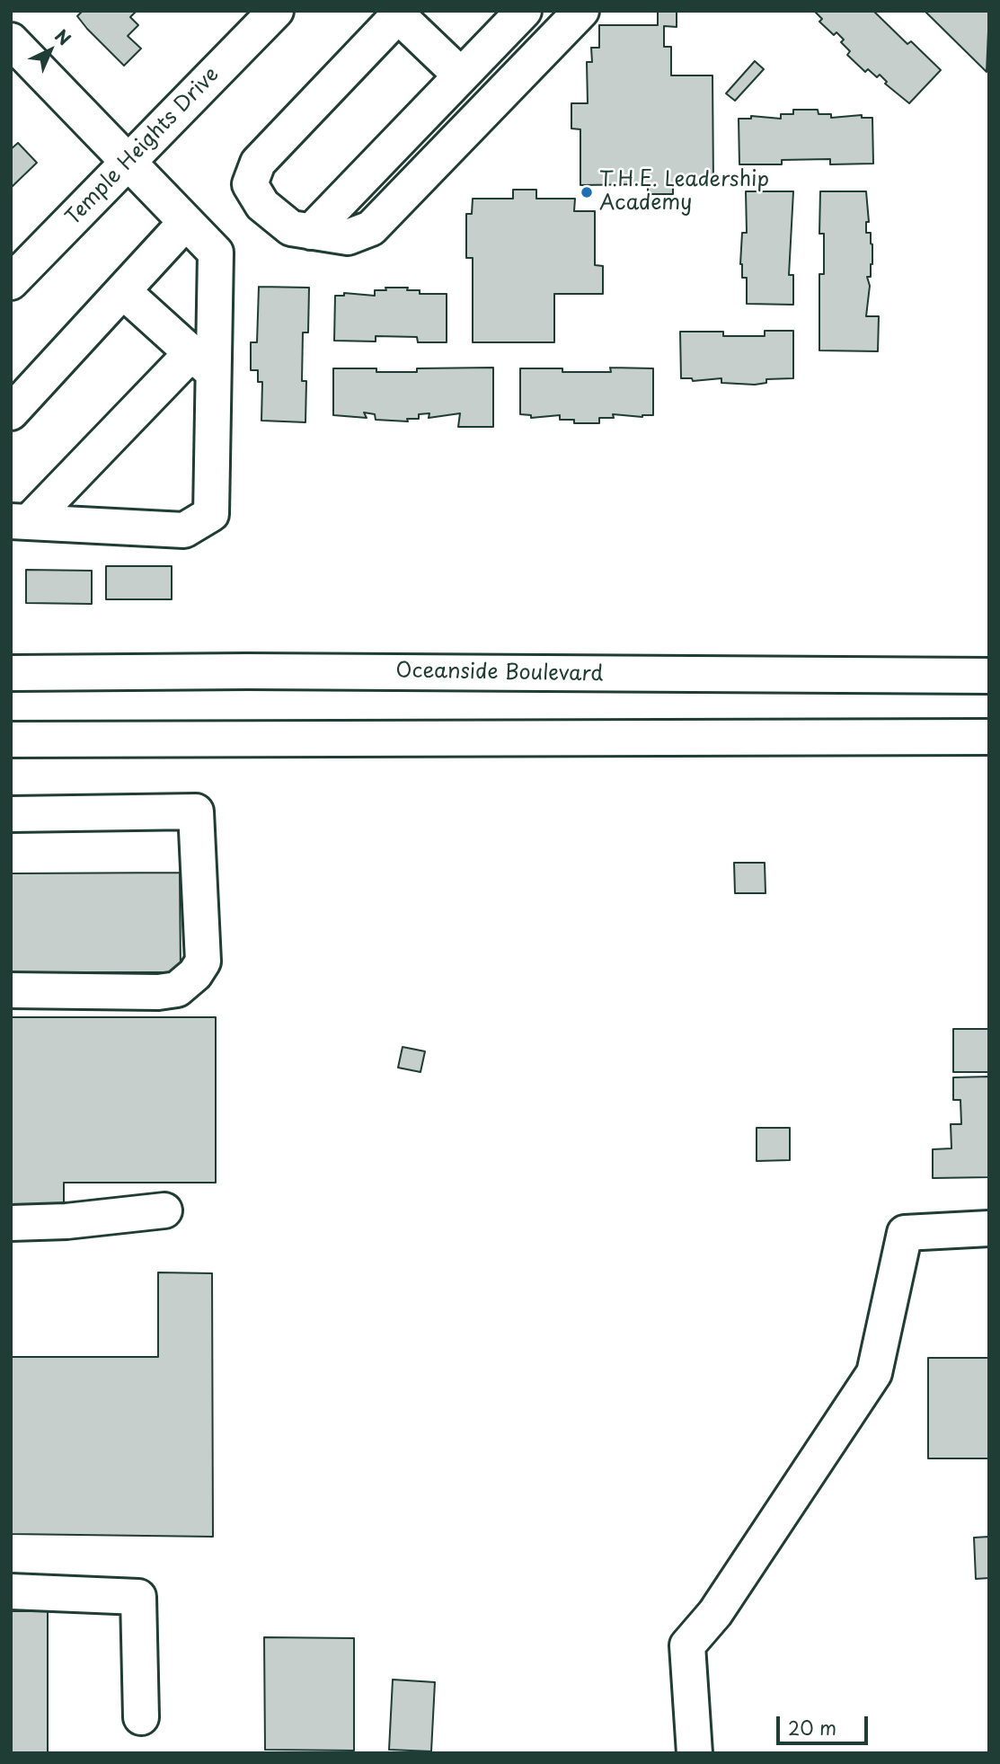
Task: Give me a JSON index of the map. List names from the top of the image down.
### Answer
{
  "streets": {
    "main road": ["Temple Heights Drive", "Oceanside Boulevard"]
  },
  "places": ["T.H.E. Leadership Academy"],
  "scale_bar": "20 m",
  "north": "top right"
}
